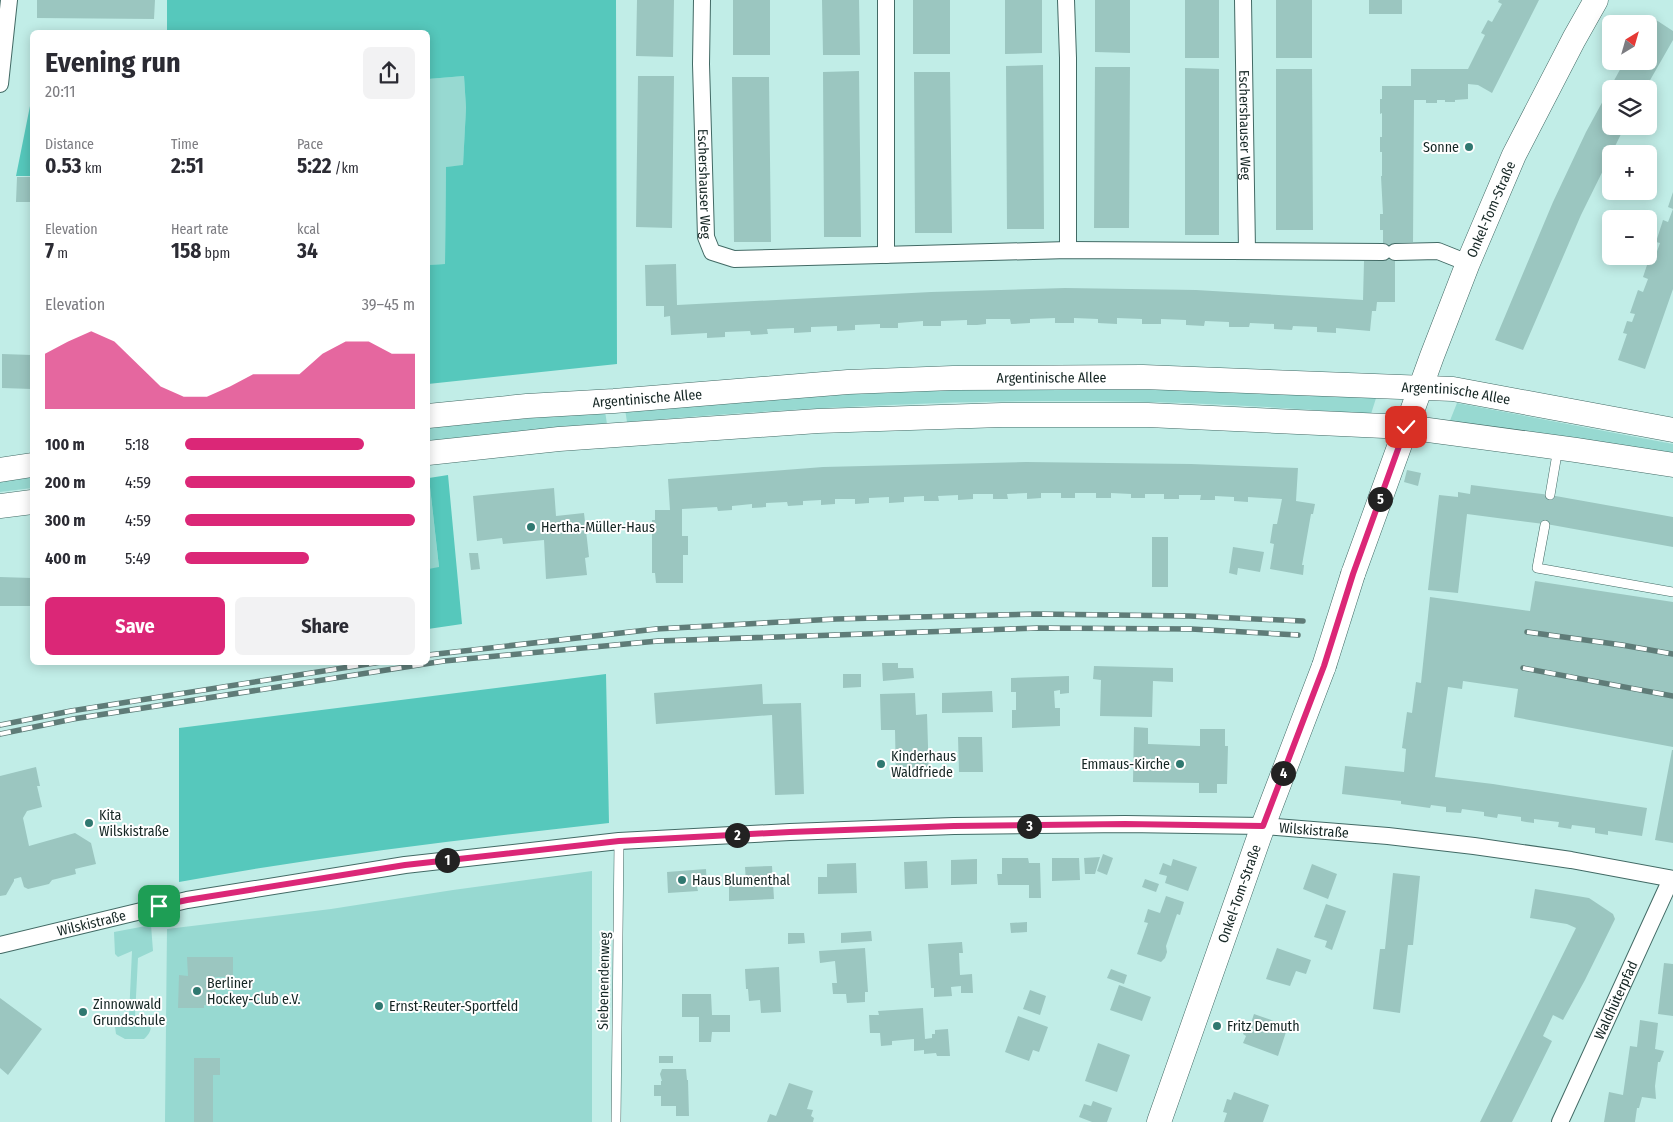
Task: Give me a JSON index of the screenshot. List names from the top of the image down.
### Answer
{
  "streets": {
    "main road": ["Onkel-Tom-Straße", "Argentinische Allee"],
    "street": ["Eschershauser Weg", "Wilskistraße", "Waldhüterpfad"],
    "lane": ["Siebenendenweg"]
  },
  "crossings": [
    ["Eschershauser Weg", "Onkel-Tom-Straße"],
    ["Onkel-Tom-Straße", "Argentinische Allee"],
    ["Onkel-Tom-Straße", "Wilskistraße"],
    ["Wilskistraße", "Siebenendenweg"],
    ["Wilskistraße", "Waldhüterpfad"]
  ],
  "places": [
    "Sonne",
    "Hertha-Müller-Haus",
    "Kinderhaus Waldfriede",
    "Emmaus-Kirche",
    "Kita Wilskistraße",
    "Haus Blumenthal",
    "Berliner Hockey-Club e.V.",
    "Ernst-Reuter-Sportfeld",
    "Zinnowwald Grundschule",
    "Fritz Demuth"
  ],
  "north": "top right",
  "page": {
    "map_buttons": ["+", "−"],
    "heading": ["Evening run", "20:11"],
    "stats": [
      ["Distance", "0.53 km"],
      ["Time", "2:51"],
      ["Pace", "5:22 /km"],
      ["Elevation", "7 m"],
      ["Heart rate", "158 bpm"],
      ["kcal", "34"]
    ],
    "chart": ["Elevation", "39–45 m"],
    "list": [
      {
        "name": "100 m",
        "note": "5:18"
      },
      {
        "name": "200 m",
        "note": "4:59"
      },
      {
        "name": "300 m",
        "note": "4:59"
      },
      {
        "name": "400 m",
        "note": "5:49"
      }
    ],
    "pins": [
      "5",
      "4",
      "3",
      "2",
      "1"
    ],
    "buttons": ["Save", "Share"]
  }
}
